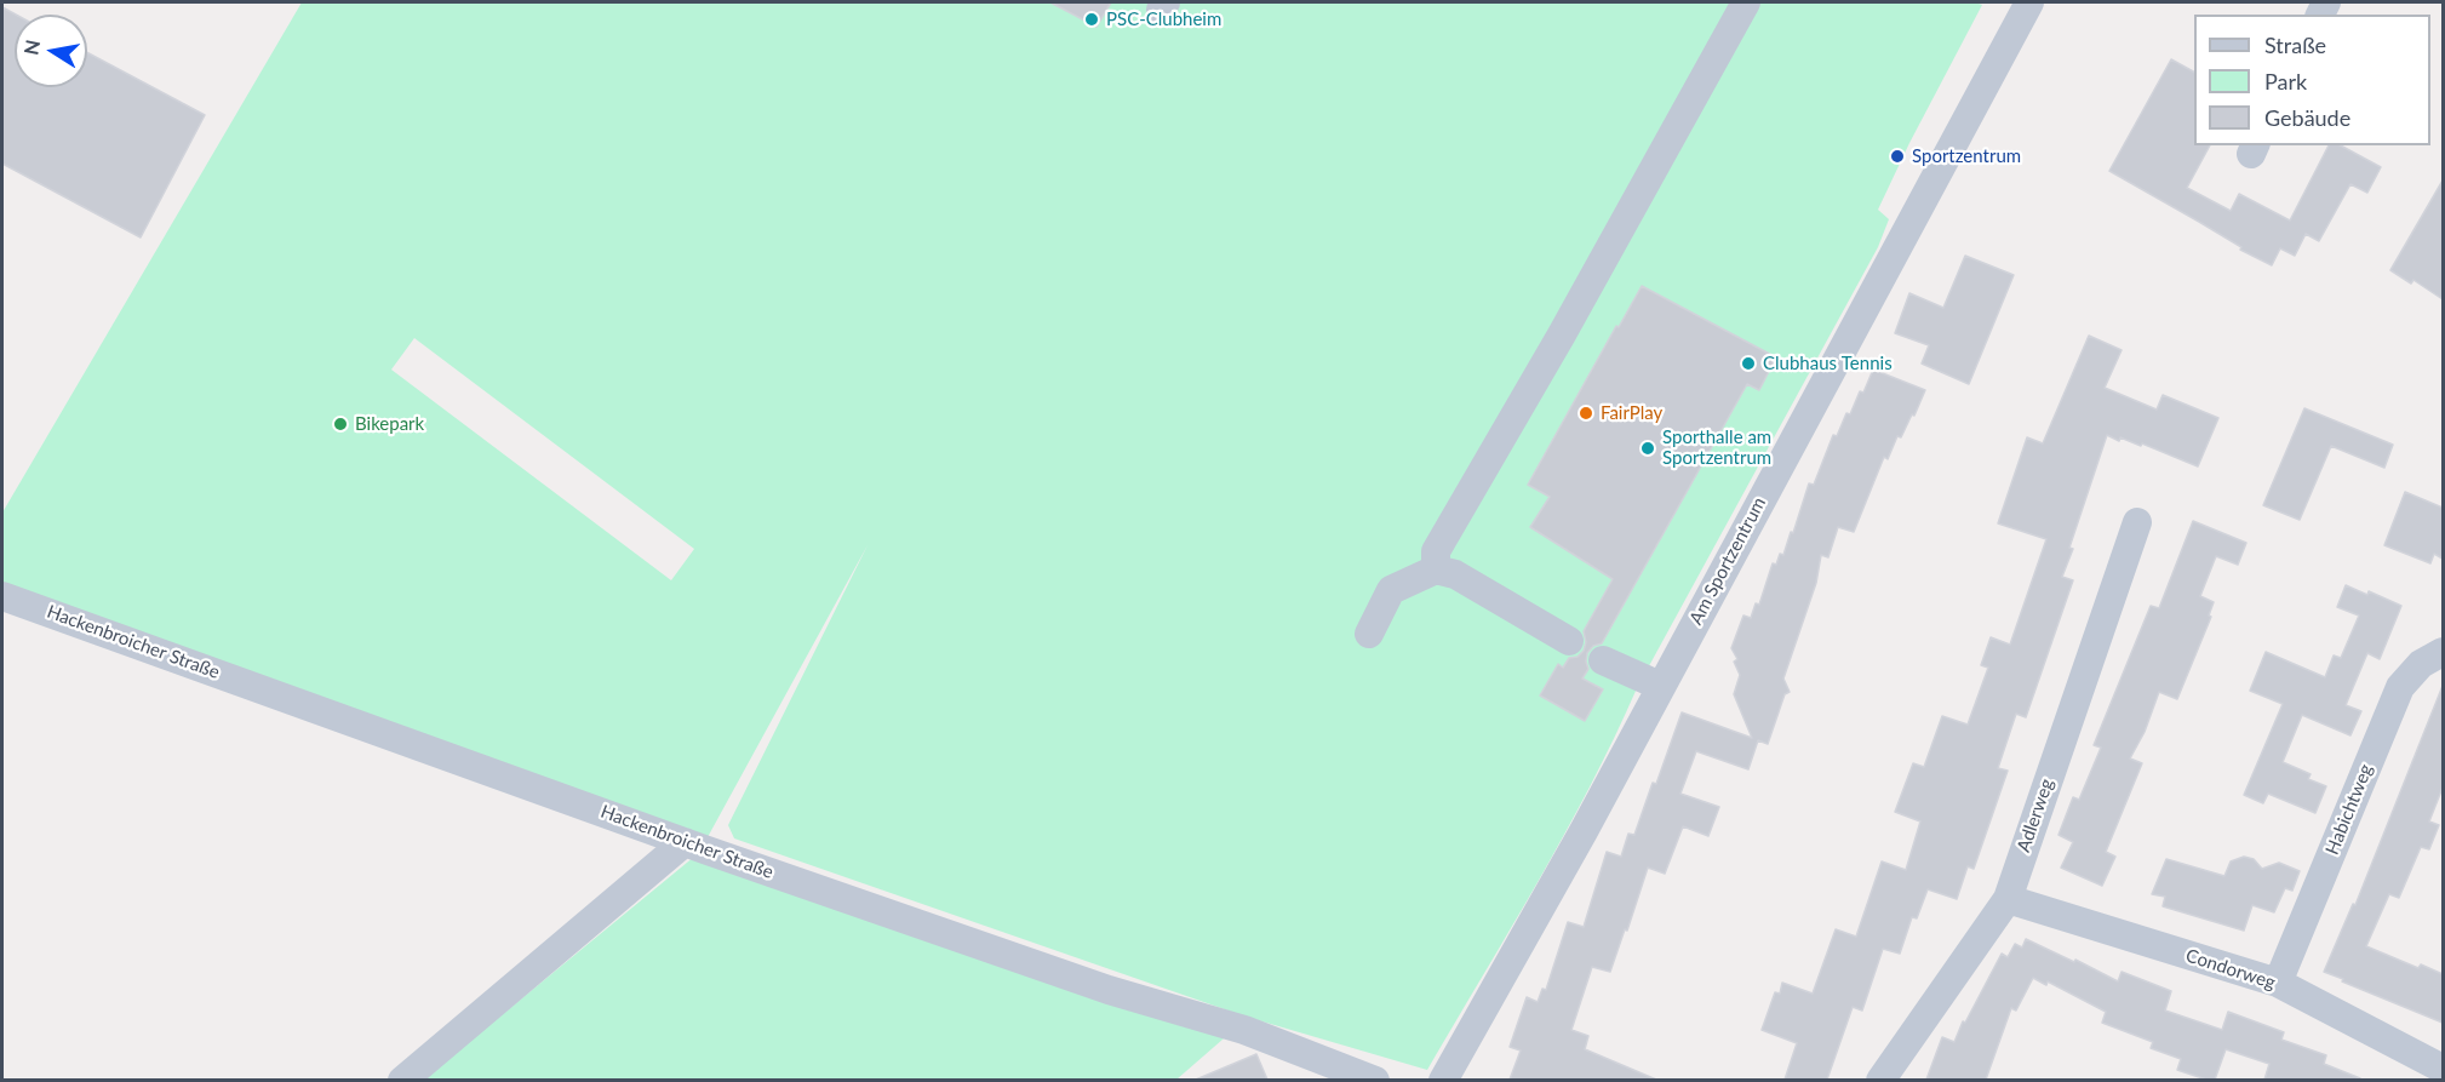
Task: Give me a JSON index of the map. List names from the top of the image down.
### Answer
{
  "streets": {
    "street": [
      "Am Sportzentrum",
      "Hackenbroicher Straße",
      "Habichtweg",
      "Adlerweg",
      "Condorweg"
    ]
  },
  "crossings": [
    ["Habichtweg", "Condorweg"],
    ["Adlerweg", "Condorweg"]
  ],
  "places": [
    "PSC-Clubheim",
    "Sportzentrum",
    "Clubhaus Tennis",
    "FairPlay",
    "Bikepark",
    "Sporthalle am Sportzentrum"
  ],
  "legend": ["Straße", "Park", "Gebäude"],
  "north": "left"
}
